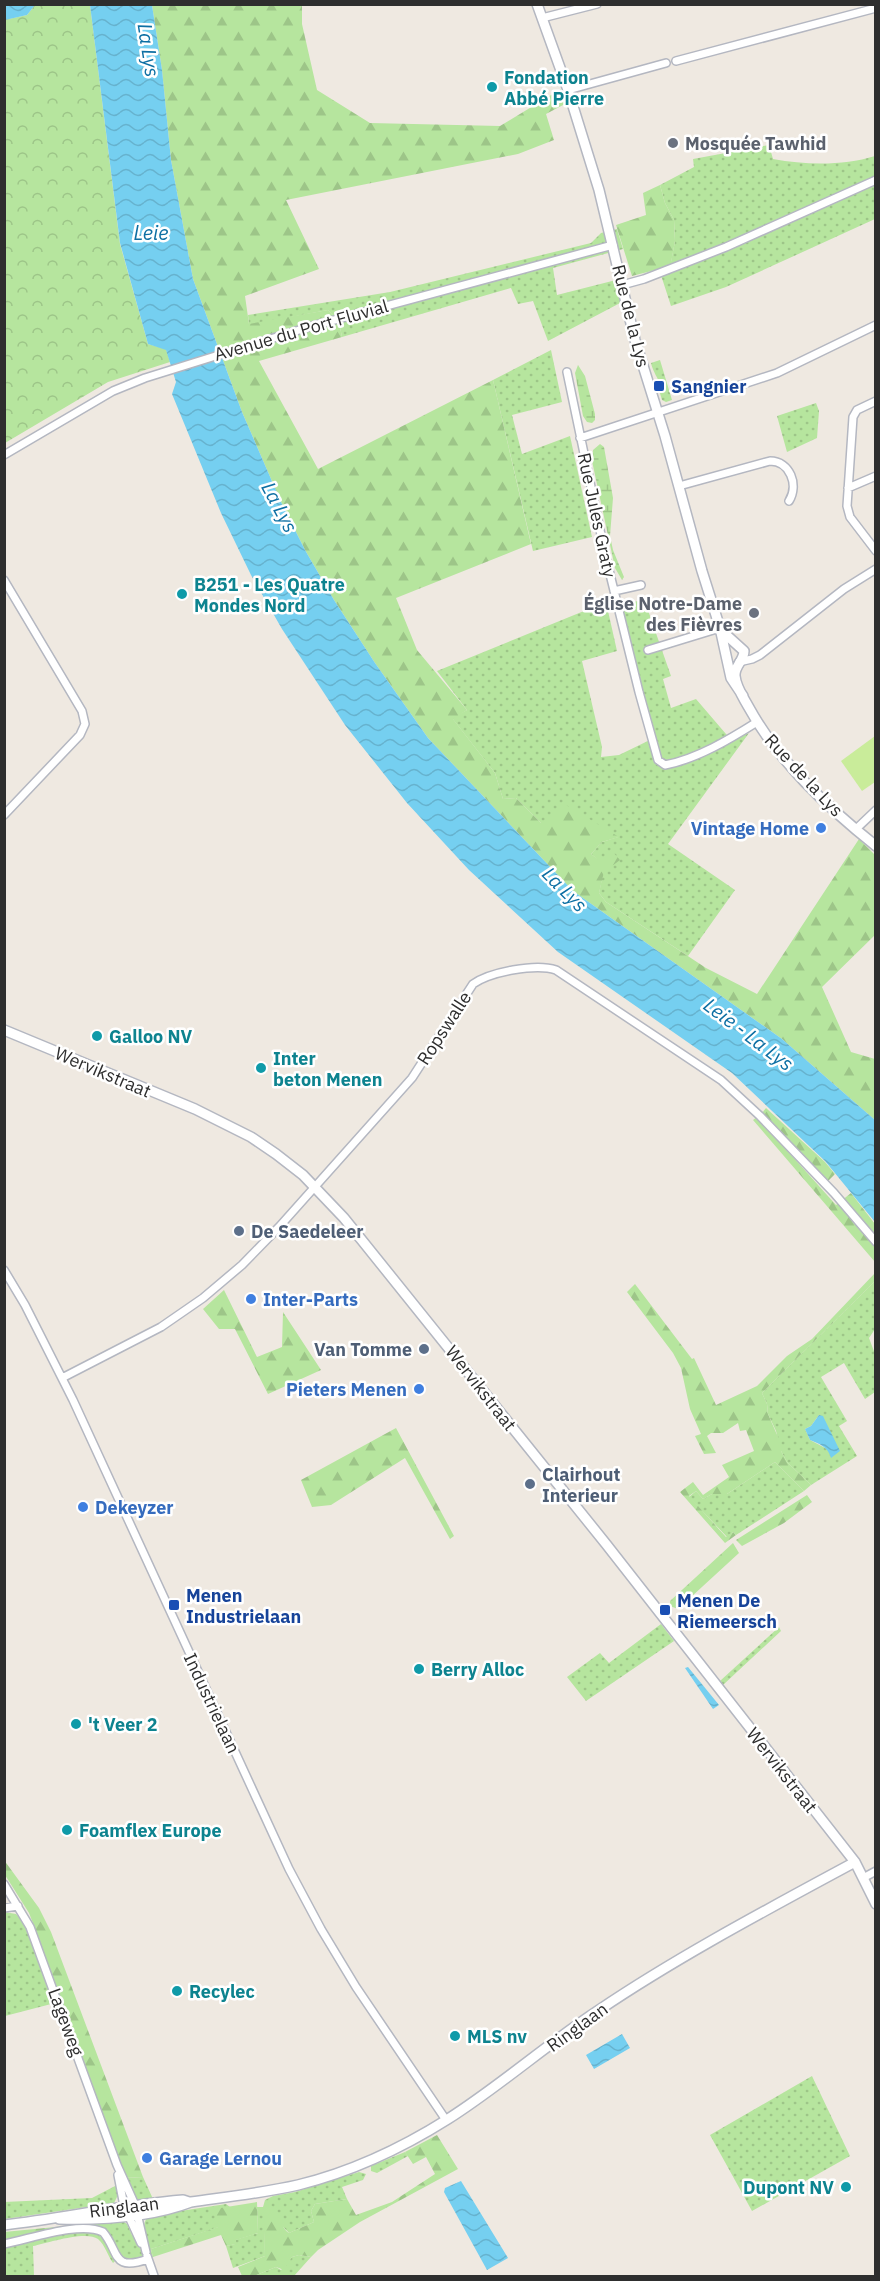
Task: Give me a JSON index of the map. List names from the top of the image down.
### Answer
{
  "streets": {
    "main road": ["Rue de la Lys", "Wervikstraat", "Ringlaan"],
    "street": [
      "Avenue du Port Fluvial",
      "Rue Jules Graty",
      "Ropswalle",
      "Industrielaan",
      "Lageweg"
    ]
  },
  "crossings": [
    ["Rue de la Lys", "Avenue du Port Fluvial"],
    ["Rue de la Lys", "Rue Jules Graty"],
    ["Ropswalle", "Wervikstraat"],
    ["Ropswalle", "Industrielaan"],
    ["Wervikstraat", "Ringlaan"],
    ["Industrielaan", "Ringlaan"],
    ["Lageweg", "Ringlaan"]
  ],
  "water": ["La Lys", "Leie", "Leie - La Lys"],
  "places": {
    "other": [
      "Fondation Abbé Pierre",
      "Mosquée Tawhid",
      "B251 - Les Quatre Mondes Nord",
      "Église Notre-Dame des Fièvres",
      "Vintage Home",
      "Galloo NV",
      "Inter beton Menen",
      "De Saedeleer",
      "Inter-Parts",
      "Van Tomme",
      "Pieters Menen",
      "Clairhout Interieur",
      "Dekeyzer",
      "Berry Alloc",
      "'t Veer 2",
      "Foamflex Europe",
      "Recylec",
      "MLS nv",
      "Garage Lernou",
      "Dupont NV"
    ],
    "transit": ["Sangnier", "Menen Industrielaan", "Menen De Riemeersch"]
  }
}
